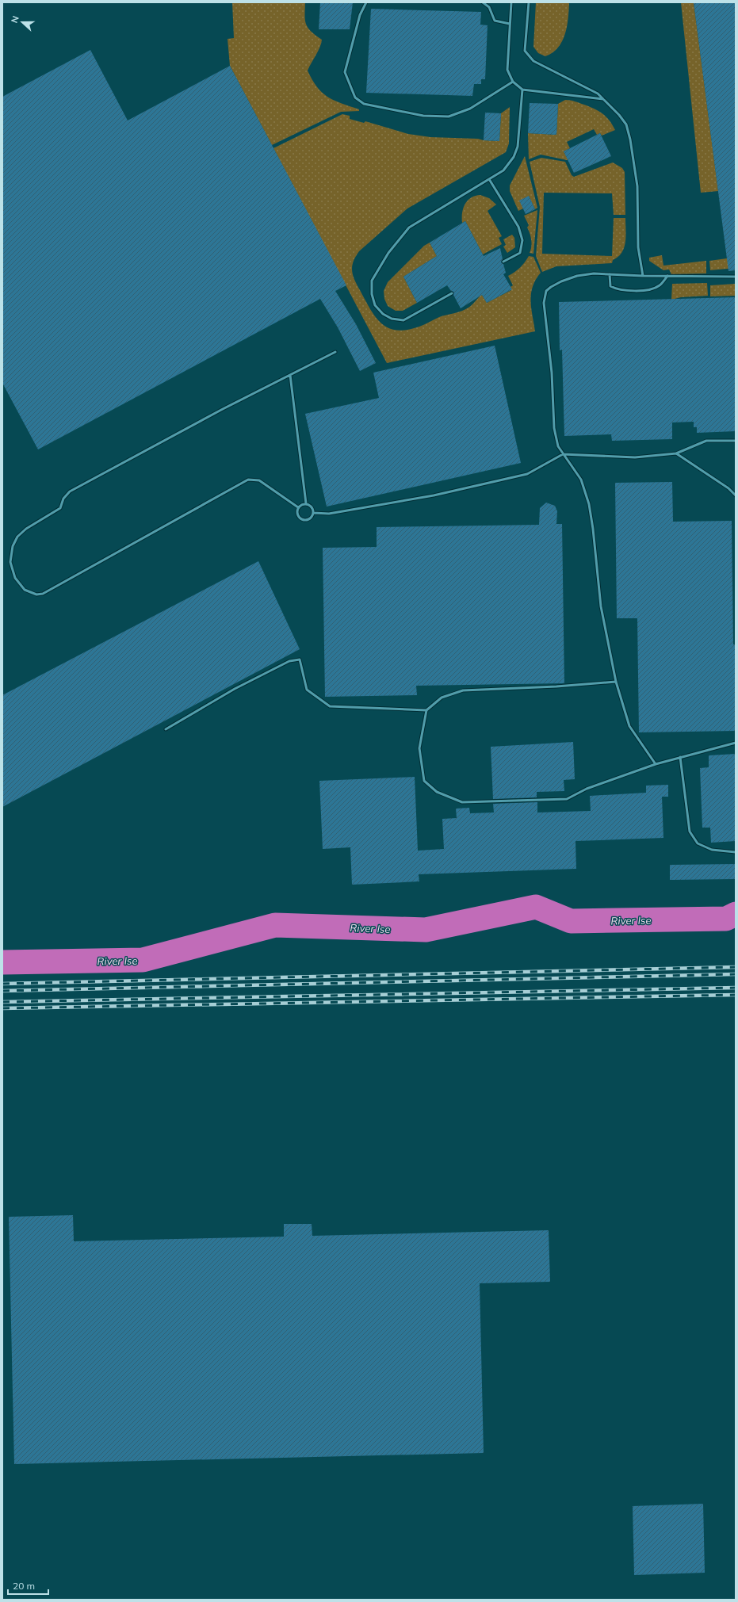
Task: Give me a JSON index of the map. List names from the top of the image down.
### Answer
{
  "water": ["River Ise"],
  "scale_bar": "20 m",
  "north": "left"
}
